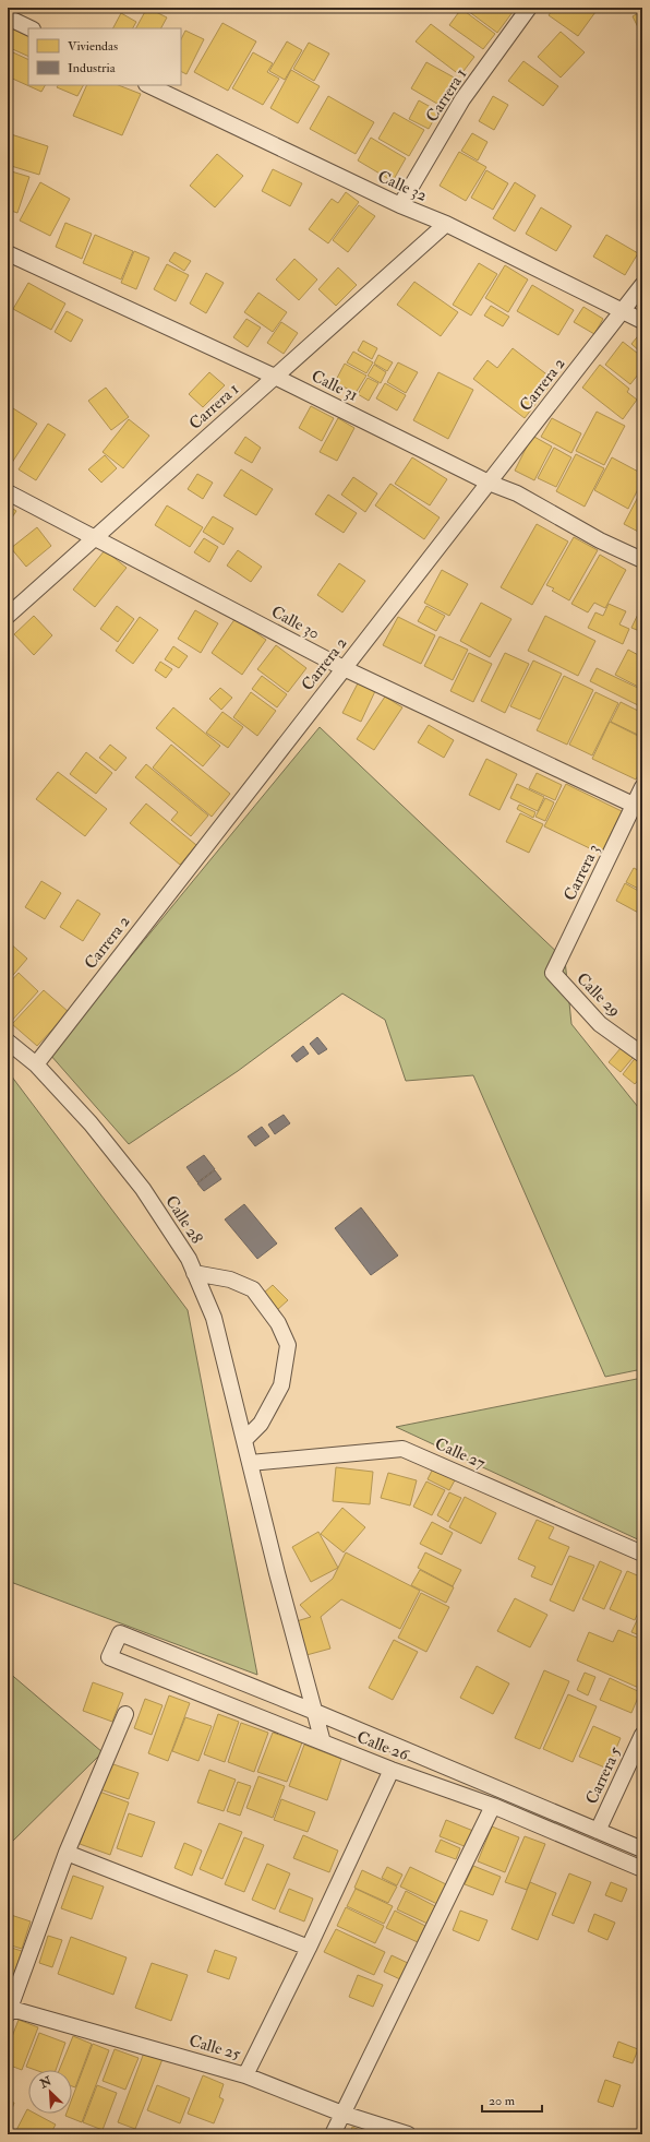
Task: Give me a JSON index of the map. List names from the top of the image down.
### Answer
{
  "streets": {
    "street": [
      "Carrera 1",
      "Calle 32",
      "Carrera 2",
      "Calle 31",
      "Calle 30",
      "Carrera 3",
      "Calle 29",
      "Calle 28",
      "Calle 27",
      "Calle 26",
      "Carrera 5",
      "Calle 25"
    ]
  },
  "crossings": [
    ["Carrera 1", "Calle 32"],
    ["Carrera 1", "Calle 31"],
    ["Carrera 1", "Calle 30"],
    ["Calle 32", "Carrera 2"],
    ["Carrera 2", "Calle 31"],
    ["Carrera 2", "Calle 30"],
    ["Carrera 2", "Calle 28"],
    ["Calle 30", "Carrera 3"],
    ["Carrera 3", "Calle 29"],
    ["Calle 28", "Calle 27"],
    ["Calle 28", "Calle 26"],
    ["Calle 26", "Carrera 5"]
  ],
  "legend": ["Viviendas", "Industria"],
  "scale_bar": "20 m",
  "north": "top left"
}
